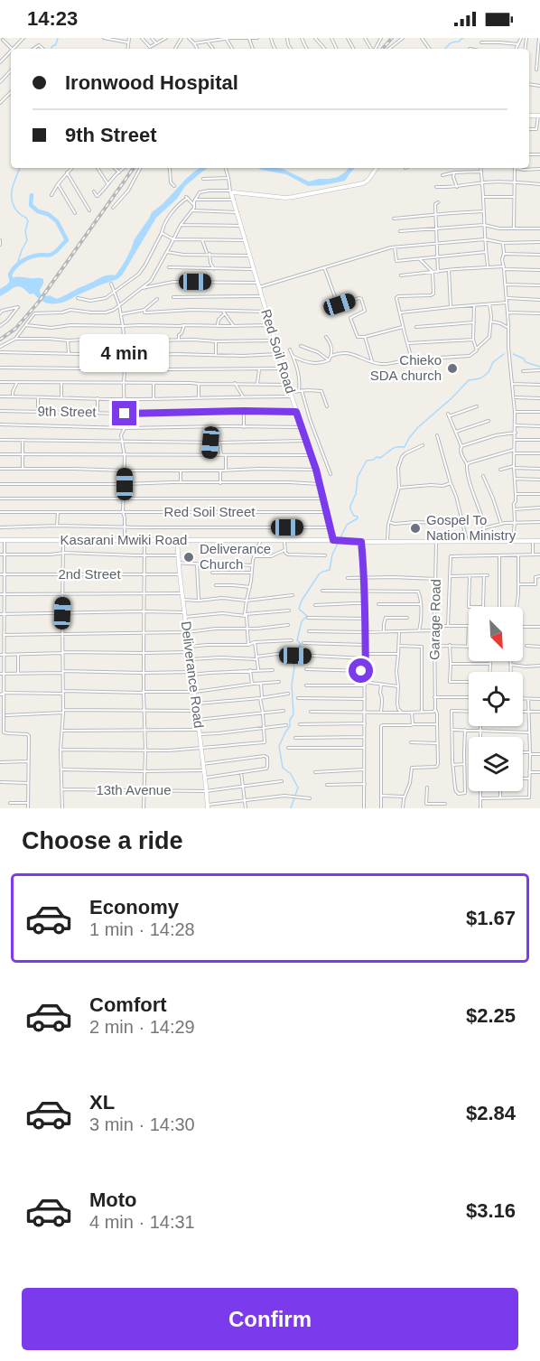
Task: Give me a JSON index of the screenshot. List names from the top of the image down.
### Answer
{
  "streets": {
    "street": [
      "Red Soil Road",
      "9th Street",
      "Red Soil Street",
      "Kasarani Mwiki Road",
      "2nd Street",
      "Garage Road",
      "Deliverance Road",
      "13th Avenue"
    ]
  },
  "crossings": [
    ["Red Soil Road", "9th Street"],
    ["Red Soil Road", "Red Soil Street"],
    ["Red Soil Road", "Kasarani Mwiki Road"],
    ["Kasarani Mwiki Road", "Garage Road"],
    ["Kasarani Mwiki Road", "Deliverance Road"],
    ["2nd Street", "Deliverance Road"],
    ["Deliverance Road", "13th Avenue"]
  ],
  "places": ["Chieko SDA church", "Gospel To Nation Ministry", "Deliverance Church"],
  "north": "bottom right",
  "page": {
    "status": "14:23",
    "banner": ["Ironwood Hospital", "9th Street"],
    "bubble": "4 min",
    "heading": "Choose a ride",
    "list": [
      {
        "name": "Economy",
        "note": "1 min · 14:28",
        "value": "$1.67"
      },
      {
        "name": "Comfort",
        "note": "2 min · 14:29",
        "value": "$2.25"
      },
      {
        "name": "XL",
        "note": "3 min · 14:30",
        "value": "$2.84"
      },
      {
        "name": "Moto",
        "note": "4 min · 14:31",
        "value": "$3.16"
      }
    ],
    "buttons": "Confirm"
  }
}
